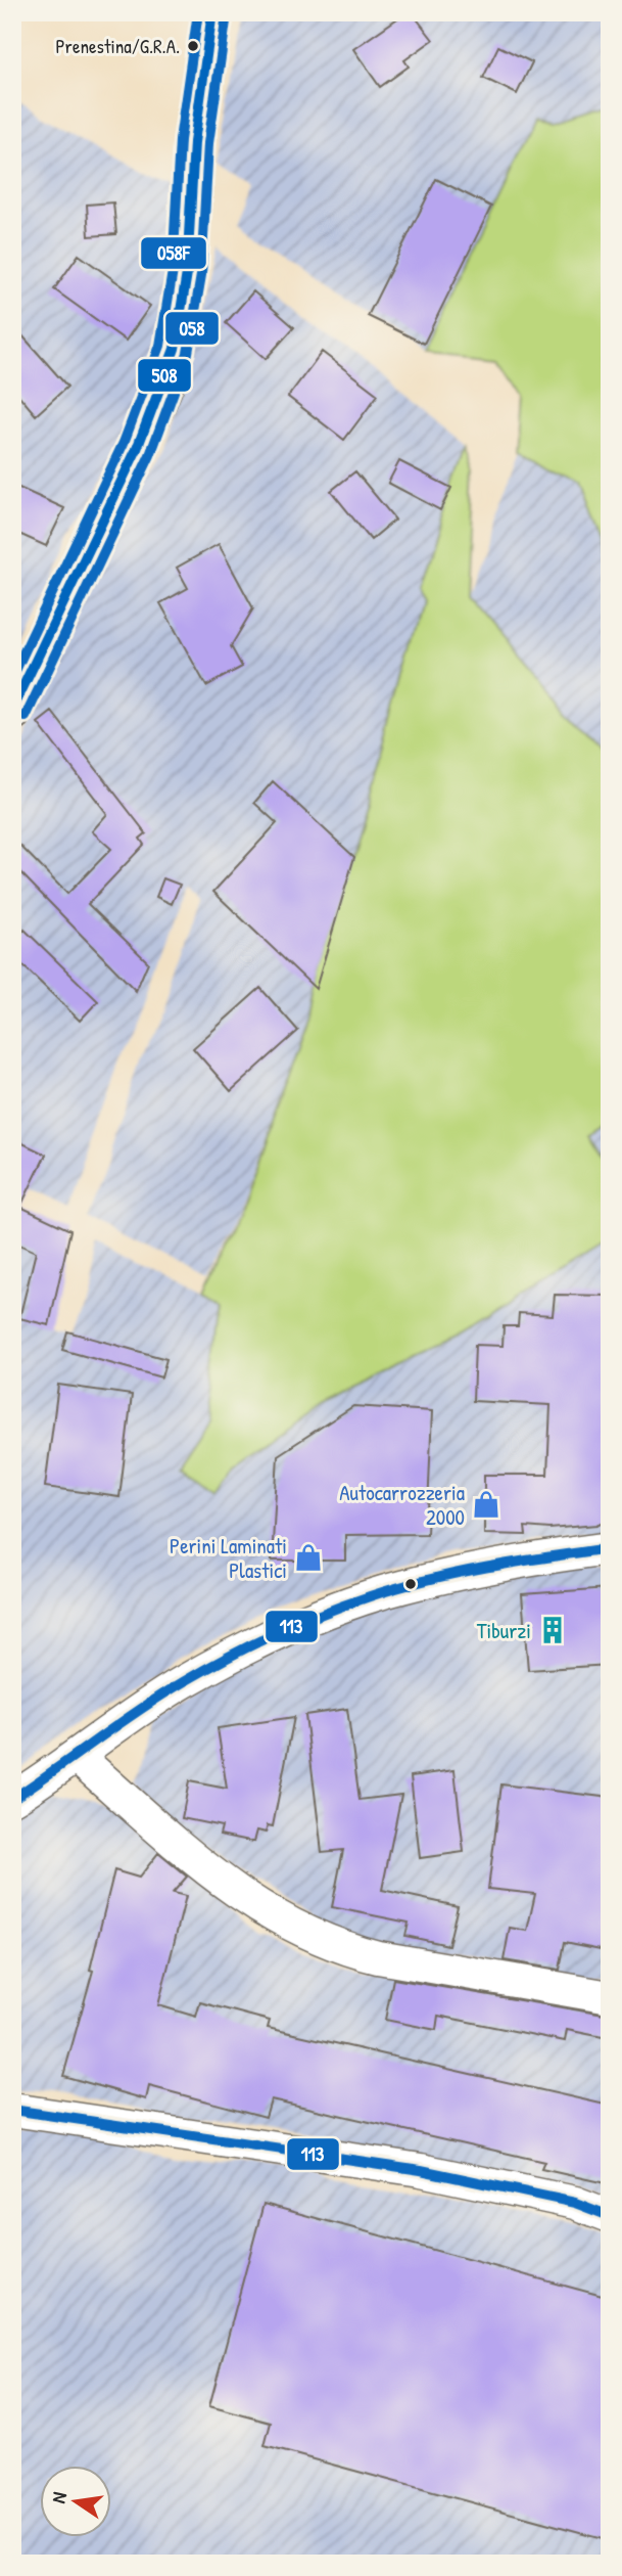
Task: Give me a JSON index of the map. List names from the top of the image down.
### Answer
{
  "places": {
    "other": ["Prenestina/G.R.A."],
    "shop": ["Autocarrozzeria 2000", "Perini Laminati Plastici"],
    "building": ["Tiburzi"]
  },
  "lines": [
    "transit line 508",
    "transit line 058F",
    "transit line 058",
    "transit line 113"
  ],
  "north": "left"
}
